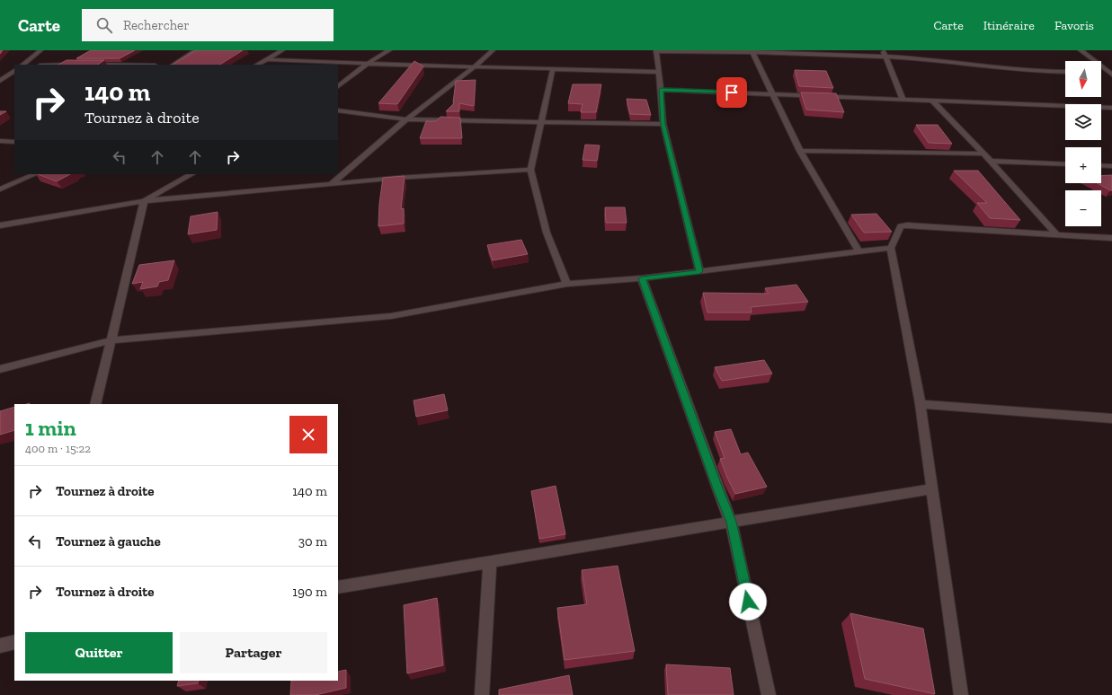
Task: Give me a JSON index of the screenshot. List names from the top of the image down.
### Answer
{
  "north": "bottom",
  "page": {
    "header": "Carte",
    "search": "Rechercher",
    "nav": ["Carte", "Itinéraire", "Favoris"],
    "map_buttons": ["+", "−"],
    "turn": ["140 m", "Tournez à droite"],
    "heading": ["1 min", "400 m · 15:22"],
    "list": [
      {
        "name": "Tournez à droite",
        "value": "140 m"
      },
      {
        "name": "Tournez à gauche",
        "value": "30 m"
      },
      {
        "name": "Tournez à droite",
        "value": "190 m"
      }
    ],
    "buttons": ["Quitter", "Partager"]
  }
}
